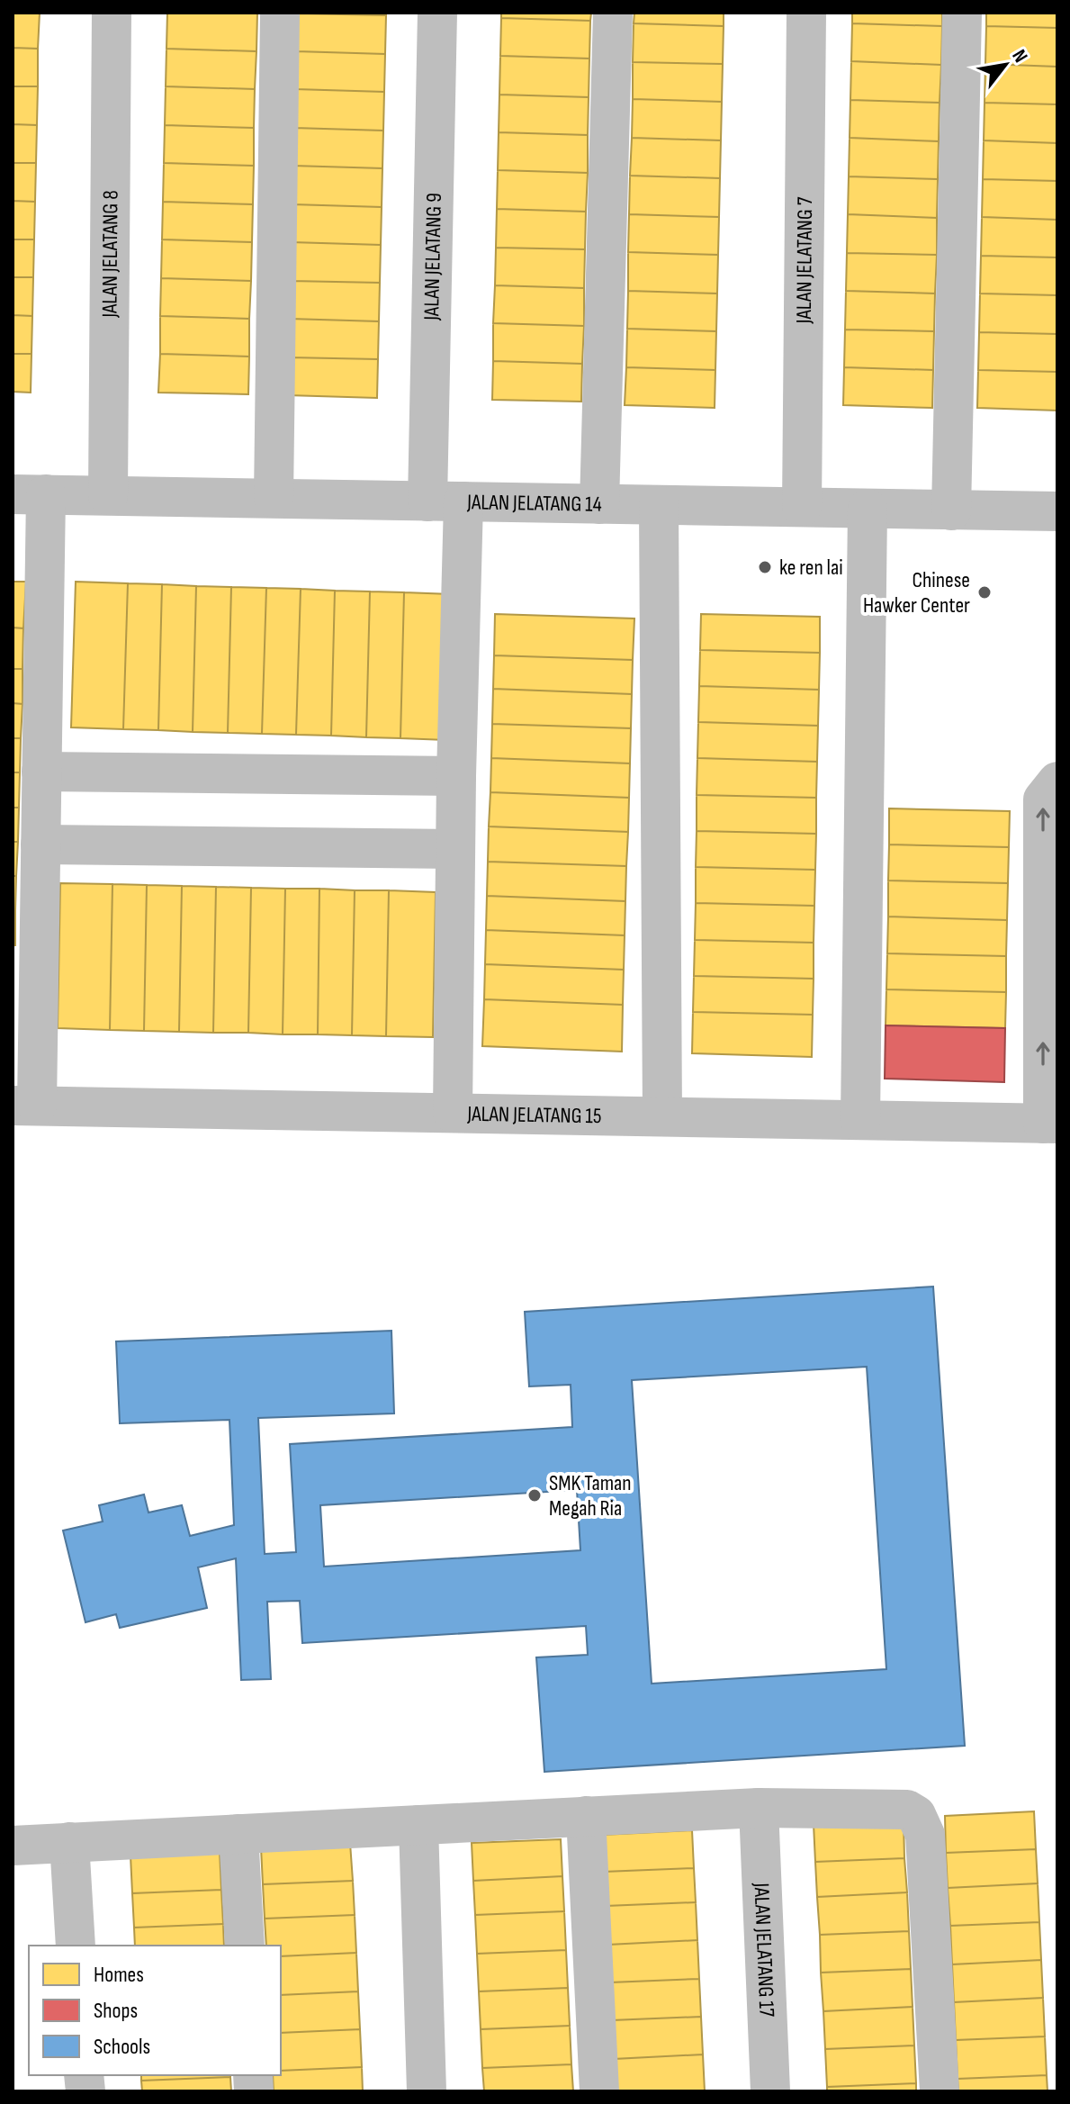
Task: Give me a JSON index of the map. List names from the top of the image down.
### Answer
{
  "streets": {
    "street": [
      "JALAN JELATANG 8",
      "JALAN JELATANG 9",
      "JALAN JELATANG 7",
      "JALAN JELATANG 14",
      "JALAN JELATANG 15",
      "JALAN JELATANG 17"
    ]
  },
  "crossings": [
    ["JALAN JELATANG 8", "JALAN JELATANG 14"],
    ["JALAN JELATANG 9", "JALAN JELATANG 14"],
    ["JALAN JELATANG 9", "JALAN JELATANG 15"],
    ["JALAN JELATANG 7", "JALAN JELATANG 14"]
  ],
  "places": ["ke ren lai", "Chinese Hawker Center", "SMK Taman Megah Ria"],
  "legend": ["Homes", "Shops", "Schools"],
  "north": "top right"
}
